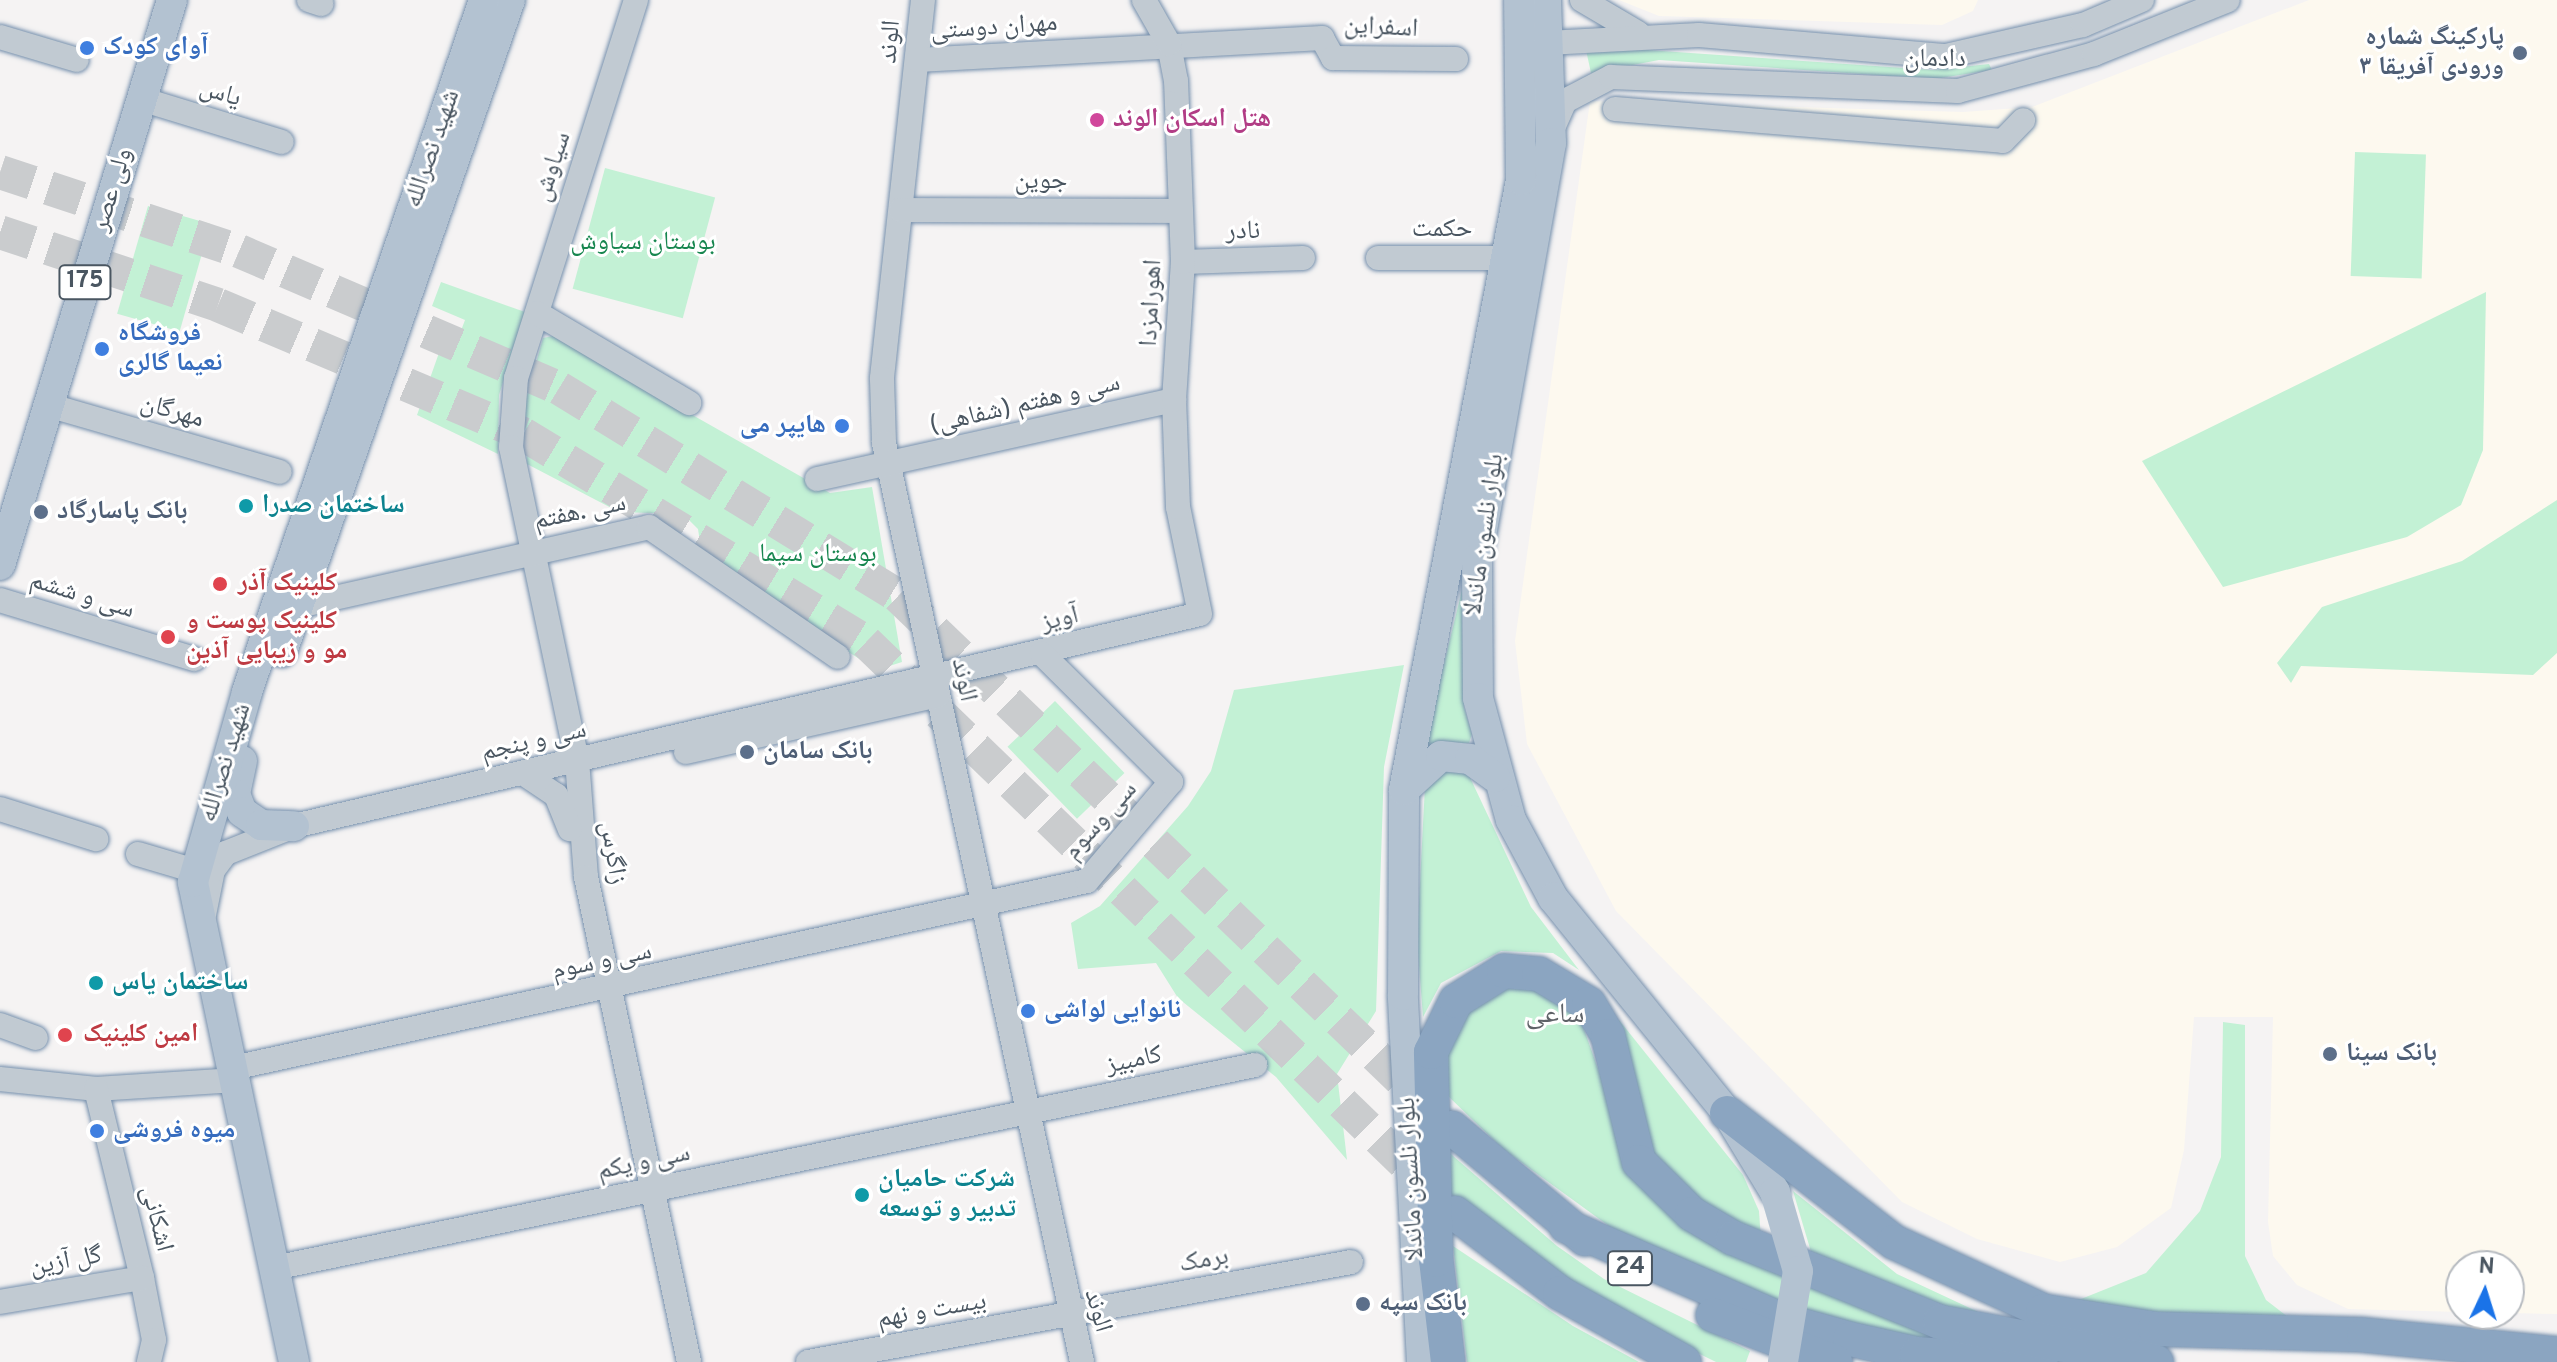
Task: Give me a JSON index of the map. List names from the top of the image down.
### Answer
{
  "streets": {
    "highway": ["24"],
    "main road": [
      "شهید نصرالله",
      "ولی عصر",
      "175",
      "بلوار نلسون ماندلا"
    ],
    "street": [
      "مهران دوستی",
      "اسفراین",
      "الوند",
      "دادمان",
      "یاس",
      "سیاوش",
      "جوین",
      "حکمت",
      "نادر",
      "اهورامزدا",
      "سی و هفتم (شفاهی)",
      "مهرگان",
      "سی .هفتم",
      "سی و ششم",
      "آویز",
      "سی و پنجم",
      "سی وسوم",
      "زاگرس",
      "سی و سوم",
      "کامبیز",
      "سی و یکم",
      "اشکانی",
      "برمک",
      "گل آزین",
      "بیست و نهم"
    ]
  },
  "crossings": [
    ["مهران دوستی", "اسفراین"],
    ["مهران دوستی", "الوند"],
    ["مهران دوستی", "اهورامزدا"],
    ["اسفراین", "اهورامزدا"],
    ["الوند", "جوین"],
    ["الوند", "سی و هفتم (شفاهی)"],
    ["الوند", "آویز"],
    ["الوند", "سی و پنجم"],
    ["الوند", "سی وسوم"],
    ["الوند", "سی و سوم"],
    ["الوند", "کامبیز"],
    ["الوند", "سی و یکم"],
    ["الوند", "برمک"],
    ["الوند", "بیست و نهم"],
    ["دادمان", "بلوار نلسون ماندلا"],
    ["یاس", "ولی عصر"],
    ["شهید نصرالله", "سی .هفتم"],
    ["شهید نصرالله", "سی و پنجم"],
    ["شهید نصرالله", "سی و سوم"],
    ["شهید نصرالله", "سی و یکم"],
    ["سیاوش", "زاگرس"],
    ["جوین", "اهورامزدا"],
    ["ولی عصر", "مهرگان"],
    ["حکمت", "بلوار نلسون ماندلا"],
    ["نادر", "اهورامزدا"],
    ["اهورامزدا", "سی و هفتم (شفاهی)"],
    ["اهورامزدا", "آویز"],
    ["سی .هفتم", "زاگرس"],
    ["آویز", "سی و پنجم"],
    ["آویز", "سی وسوم"],
    ["سی و پنجم", "زاگرس"],
    ["سی وسوم", "سی و سوم"],
    ["زاگرس", "سی و سوم"],
    ["زاگرس", "سی و یکم"],
    ["سی و سوم", "اشکانی"],
    ["کامبیز", "سی و یکم"],
    ["اشکانی", "گل آزین"],
    ["برمک", "بیست و نهم"]
  ],
  "districts": ["ساعی"],
  "parks": ["بوستان سیاوش", "بوستان سیما"],
  "places": [
    "آوای کودک",
    "پارکینگ شماره ۳ ورودی آفریقا",
    "هتل اسکان الوند",
    "فروشگاه نعیما گالری",
    "هایپر می",
    "ساختمان صدرا",
    "بانک پاسارگاد",
    "کلینیک آذر",
    "کلینیک پوست و مو و زیبایی آذین",
    "بانک سامان",
    "ساختمان یاس",
    "نانوایی لواشی",
    "امین کلینیک",
    "بانک سینا",
    "میوه فروشی",
    "شرکت حامیان تدبیر و توسعه",
    "بانک سپه"
  ],
  "north": "top"
}
